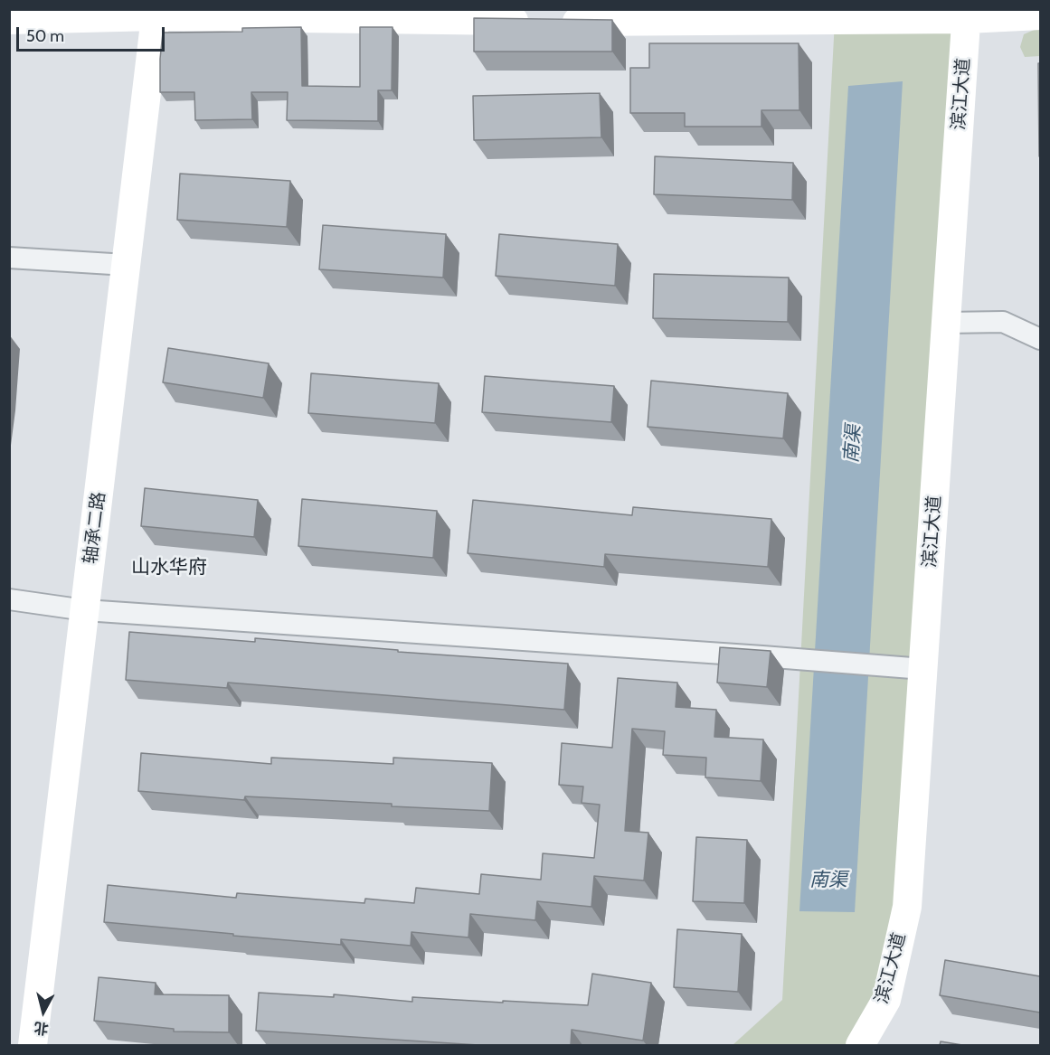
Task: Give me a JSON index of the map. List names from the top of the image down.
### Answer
{
  "streets": {
    "street": ["滨江大道", "轴承二路"]
  },
  "districts": ["山水华府"],
  "water": ["南渠"],
  "scale_bar": "50 m",
  "north": "bottom"
}
